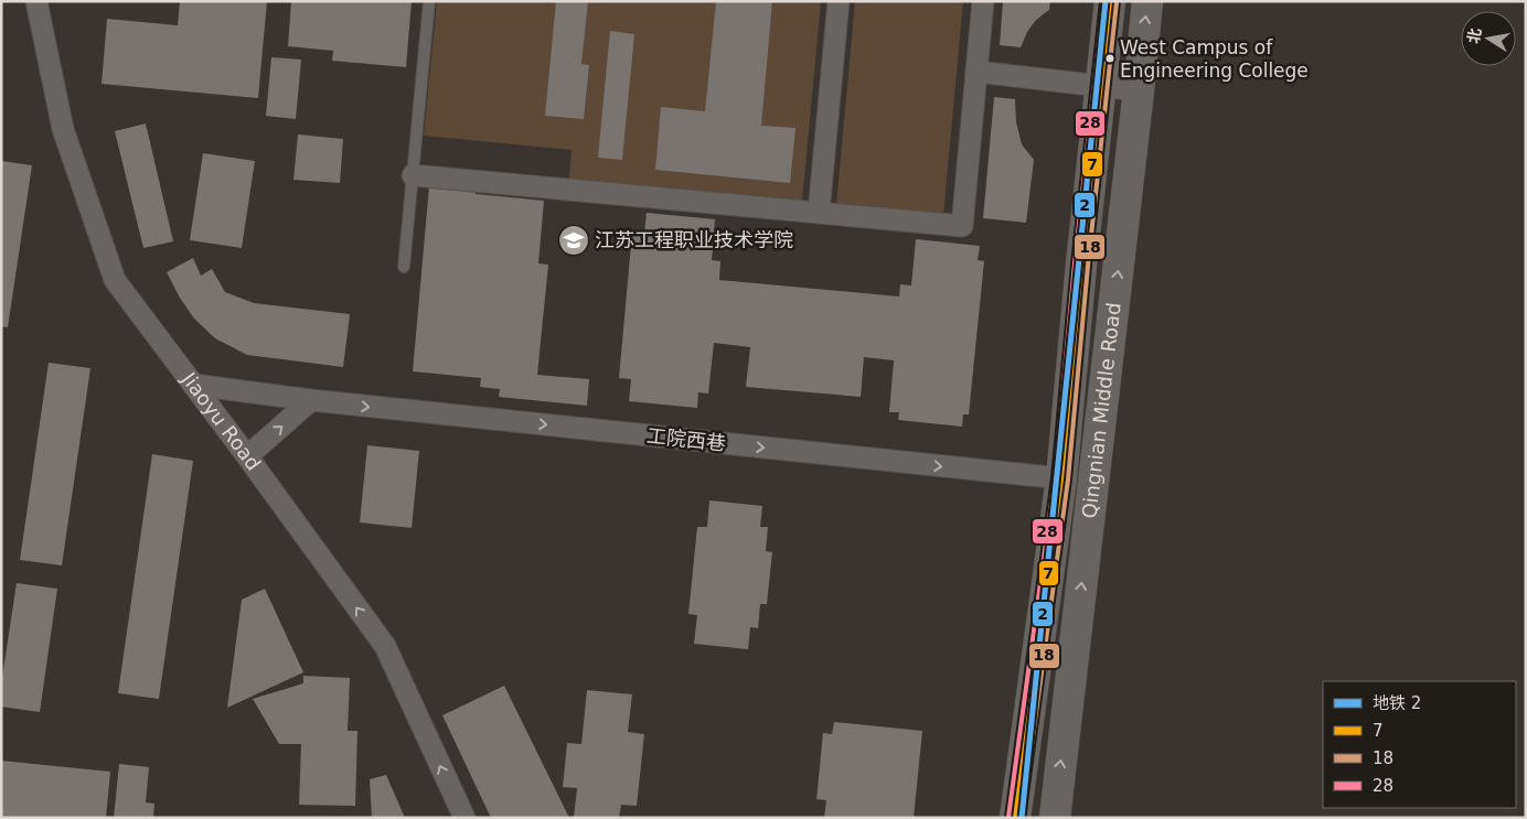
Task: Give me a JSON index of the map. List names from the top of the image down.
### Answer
{
  "streets": {
    "main road": ["Qingnian Middle Road"],
    "street": ["Jiaoyu Road", "工院西巷"]
  },
  "crossings": [
    ["Qingnian Middle Road", "工院西巷"],
    ["Jiaoyu Road", "工院西巷"]
  ],
  "one_way": ["Jiaoyu Road", "工院西巷"],
  "places": {
    "other": ["West Campus of Engineering College"],
    "school or university": ["江苏工程职业技术学院"]
  },
  "lines": [
    "metro line 2",
    "transit line 7",
    "transit line 28",
    "transit line 18"
  ],
  "legend": [
    "地铁 2",
    "7",
    "18",
    "28"
  ],
  "north": "left"
}
